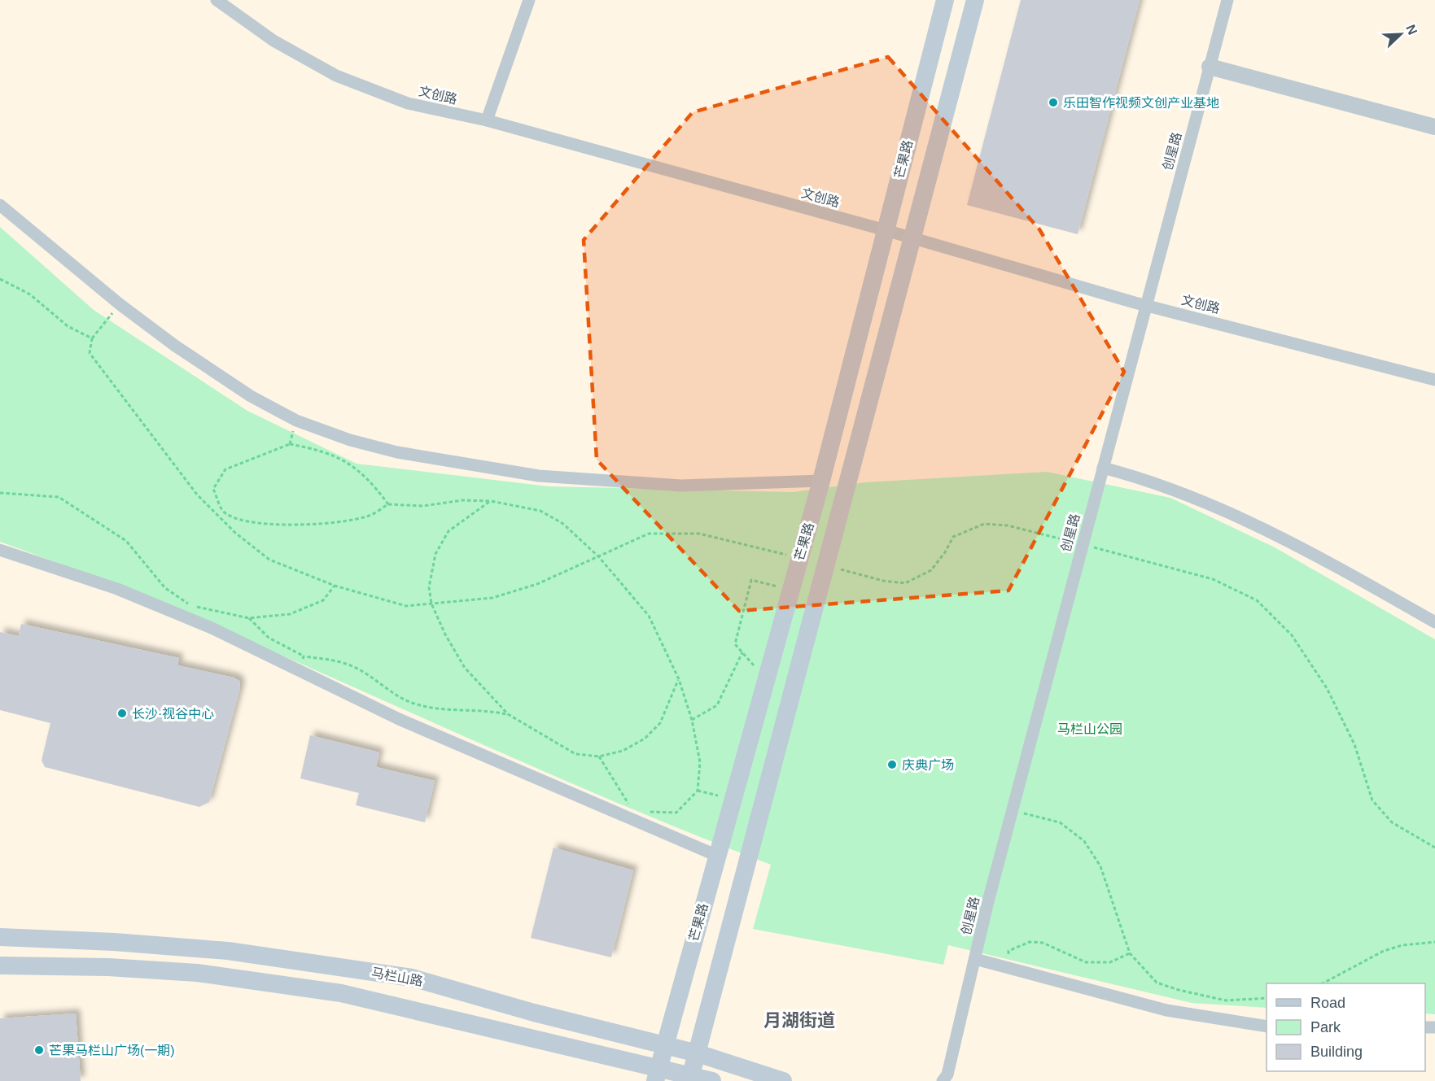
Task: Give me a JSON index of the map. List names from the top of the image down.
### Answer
{
  "streets": {
    "main road": ["芒果路", "马栏山路"],
    "street": ["文创路", "创星路"]
  },
  "crossings": [
    ["文创路", "创星路"],
    ["文创路", "芒果路"],
    ["芒果路", "马栏山路"]
  ],
  "districts": ["月湖街道"],
  "parks": ["马栏山公园"],
  "places": [
    "乐田智作视频文创产业基地",
    "长沙·视谷中心",
    "庆典广场",
    "芒果马栏山广场(一期)"
  ],
  "legend": ["Road", "Park", "Building"],
  "north": "top right"
}
